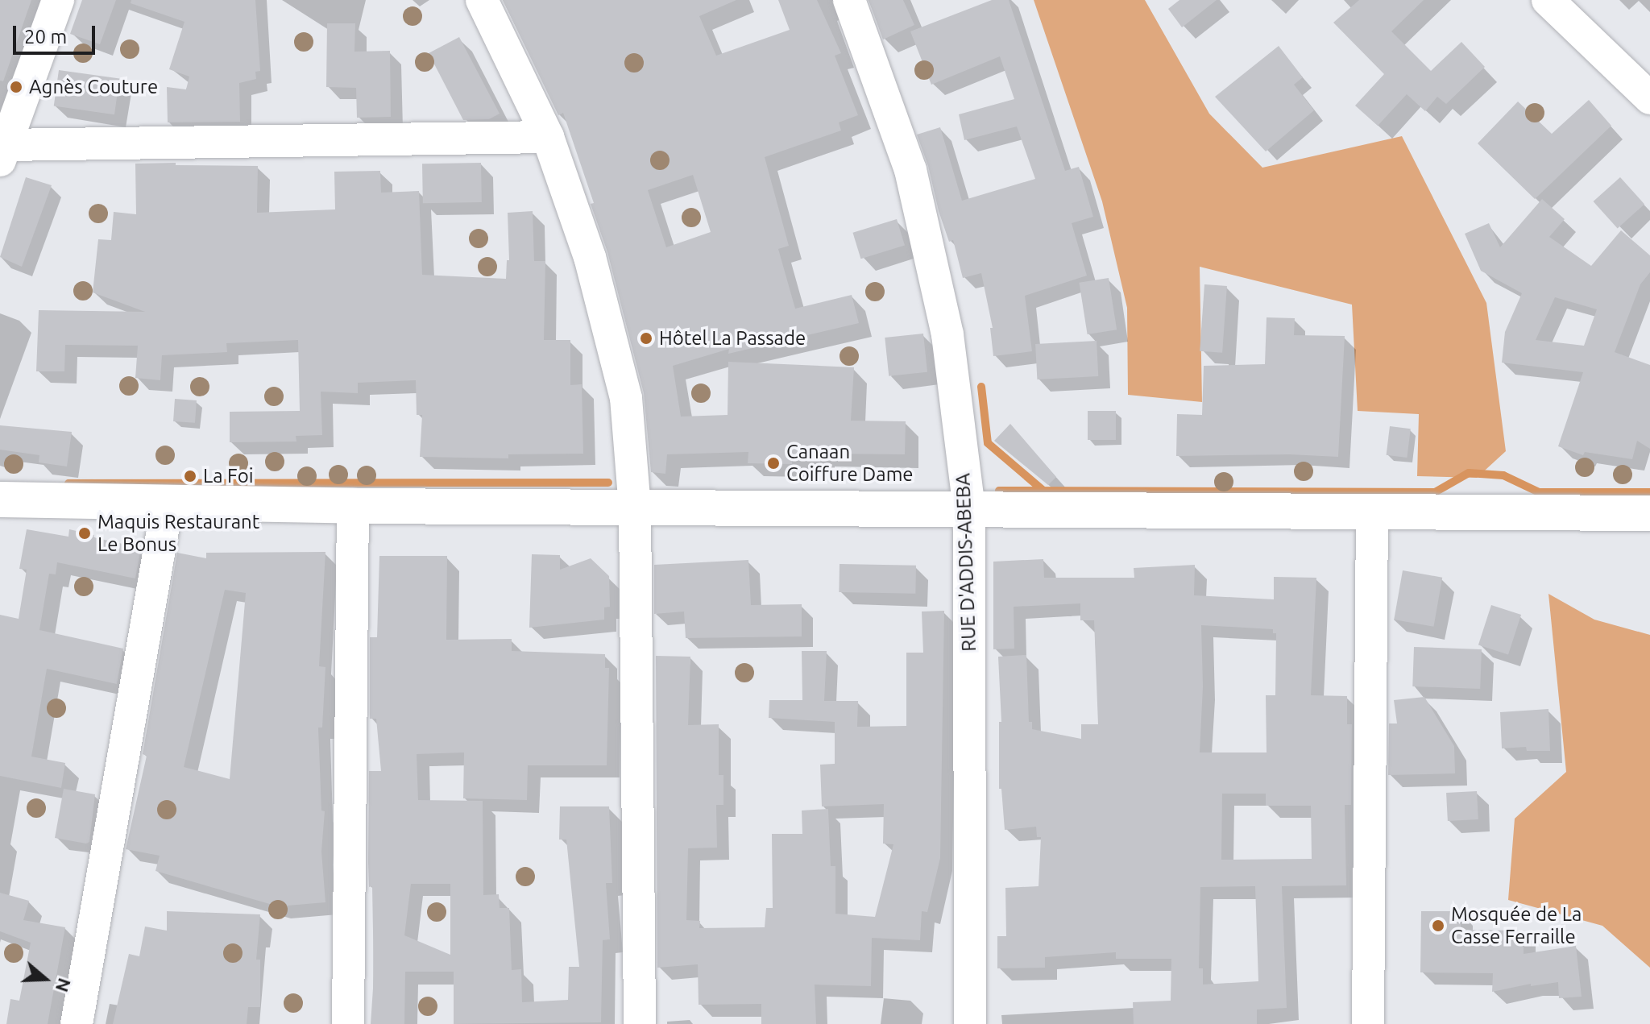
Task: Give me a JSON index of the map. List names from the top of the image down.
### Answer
{
  "streets": {
    "street": ["RUE D'ADDIS-ABEBA"]
  },
  "places": [
    "Agnès Couture",
    "Hôtel La Passade",
    "Canaan Coiffure Dame",
    "La Foi",
    "Maquis Restaurant Le Bonus",
    "Mosquée de La Casse Ferraille"
  ],
  "scale_bar": "20 m",
  "north": "right"
}
